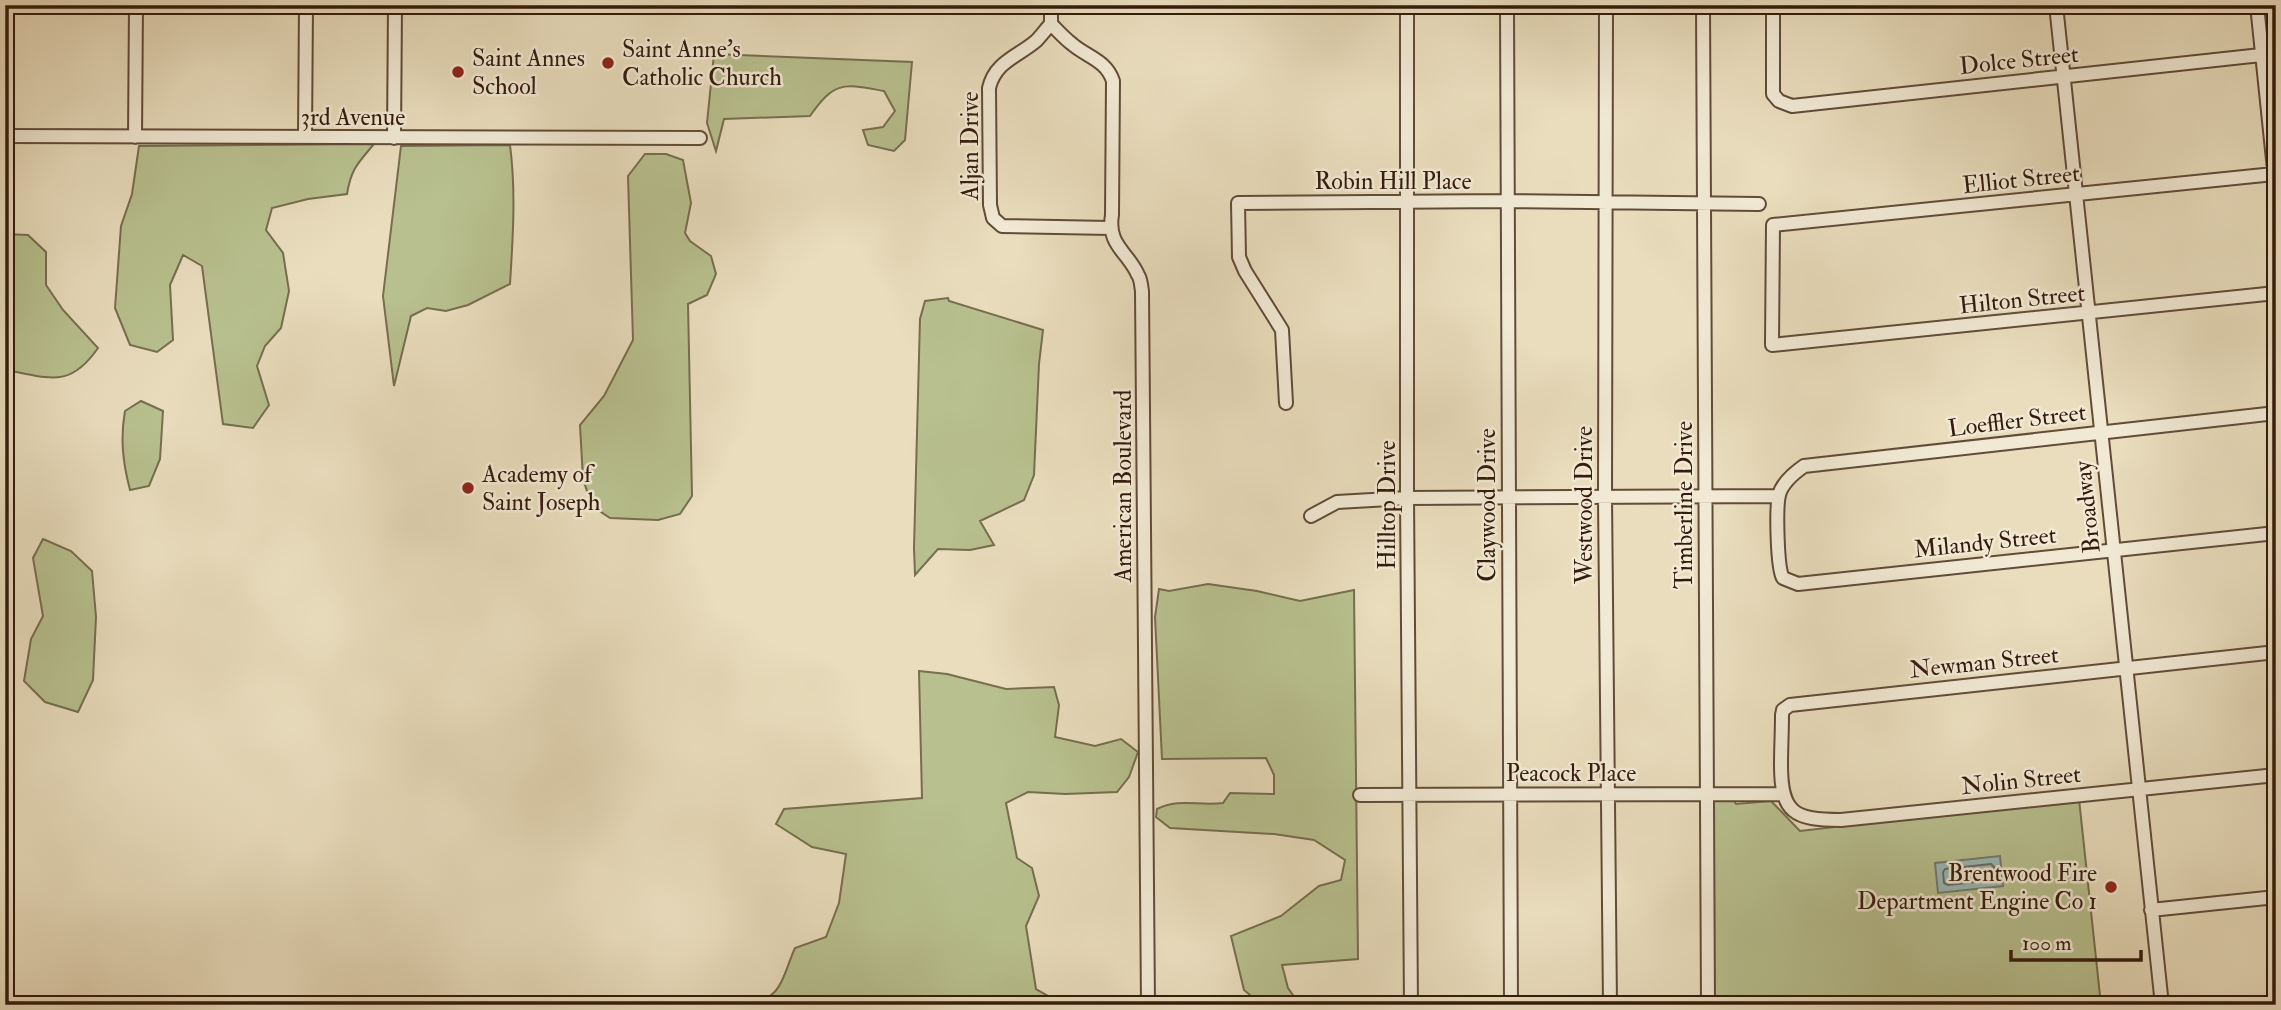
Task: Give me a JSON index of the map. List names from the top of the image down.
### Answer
{
  "streets": {
    "street": [
      "Dolce Street",
      "3rd Avenue",
      "Aljan Drive",
      "Elliot Street",
      "Robin Hill Place",
      "Hilton Street",
      "Loeffler Street",
      "American Boulevard",
      "Hilltop Drive",
      "Claywood Drive",
      "Westwood Drive",
      "Timberline Drive",
      "Broadway",
      "Milandy Street",
      "Newman Street",
      "Peacock Place",
      "Nolin Street"
    ]
  },
  "crossings": [
    ["Dolce Street", "Broadway"],
    ["Aljan Drive", "American Boulevard"],
    ["Elliot Street", "Hilton Street"],
    ["Elliot Street", "Broadway"],
    ["Robin Hill Place", "Hilltop Drive"],
    ["Robin Hill Place", "Claywood Drive"],
    ["Robin Hill Place", "Westwood Drive"],
    ["Robin Hill Place", "Timberline Drive"],
    ["Hilton Street", "Broadway"],
    ["Loeffler Street", "Broadway"],
    ["Loeffler Street", "Milandy Street"],
    ["Hilltop Drive", "Peacock Place"],
    ["Claywood Drive", "Peacock Place"],
    ["Westwood Drive", "Peacock Place"],
    ["Timberline Drive", "Peacock Place"],
    ["Broadway", "Milandy Street"],
    ["Broadway", "Newman Street"],
    ["Broadway", "Nolin Street"],
    ["Newman Street", "Peacock Place"],
    ["Newman Street", "Nolin Street"],
    ["Peacock Place", "Nolin Street"]
  ],
  "places": [
    "Saint Anne's Catholic Church",
    "Saint Annes School",
    "Academy of Saint Joseph",
    "Brentwood Fire Department Engine Co 1"
  ],
  "scale_bar": "100 m"
}
